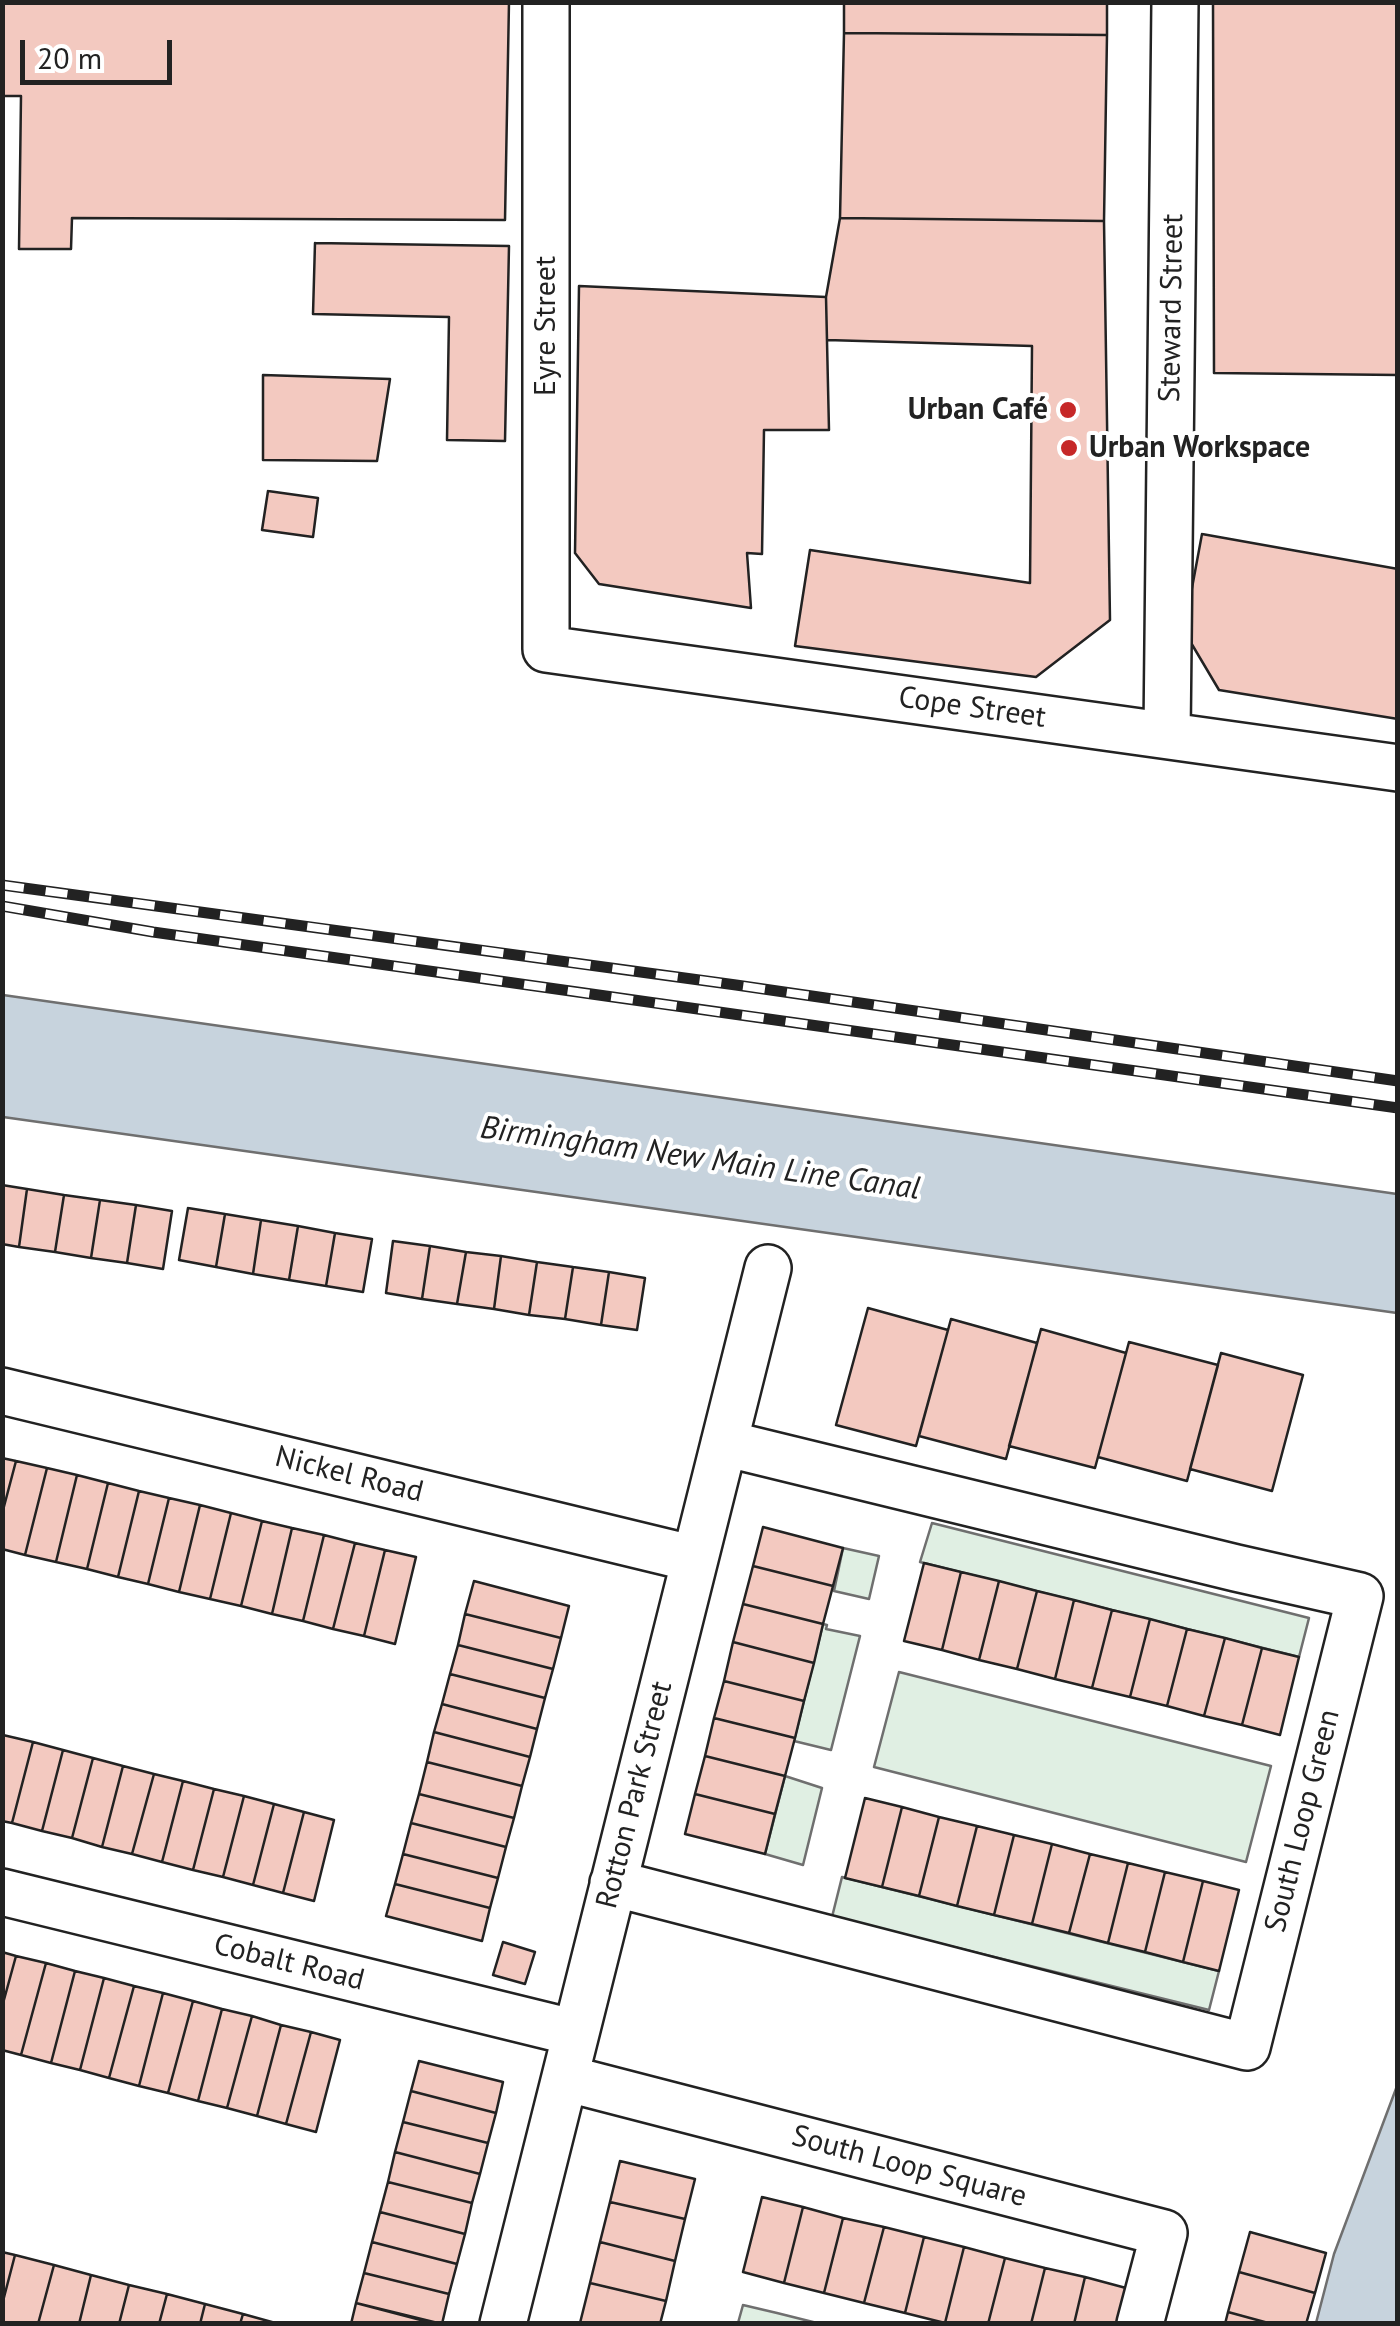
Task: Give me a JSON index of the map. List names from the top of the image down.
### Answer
{
  "streets": {
    "street": [
      "Steward Street",
      "Eyre Street",
      "Cope Street",
      "Nickel Road",
      "Rotton Park Street",
      "South Loop Green",
      "Cobalt Road",
      "South Loop Square"
    ]
  },
  "crossings": [
    ["Steward Street", "Cope Street"],
    ["Eyre Street", "Cope Street"],
    ["Nickel Road", "Rotton Park Street"],
    ["Rotton Park Street", "South Loop Green"],
    ["Rotton Park Street", "Cobalt Road"],
    ["Rotton Park Street", "South Loop Square"]
  ],
  "water": ["Birmingham New Main Line Canal"],
  "places": ["Urban Café", "Urban Workspace"],
  "scale_bar": "20 m"
}
